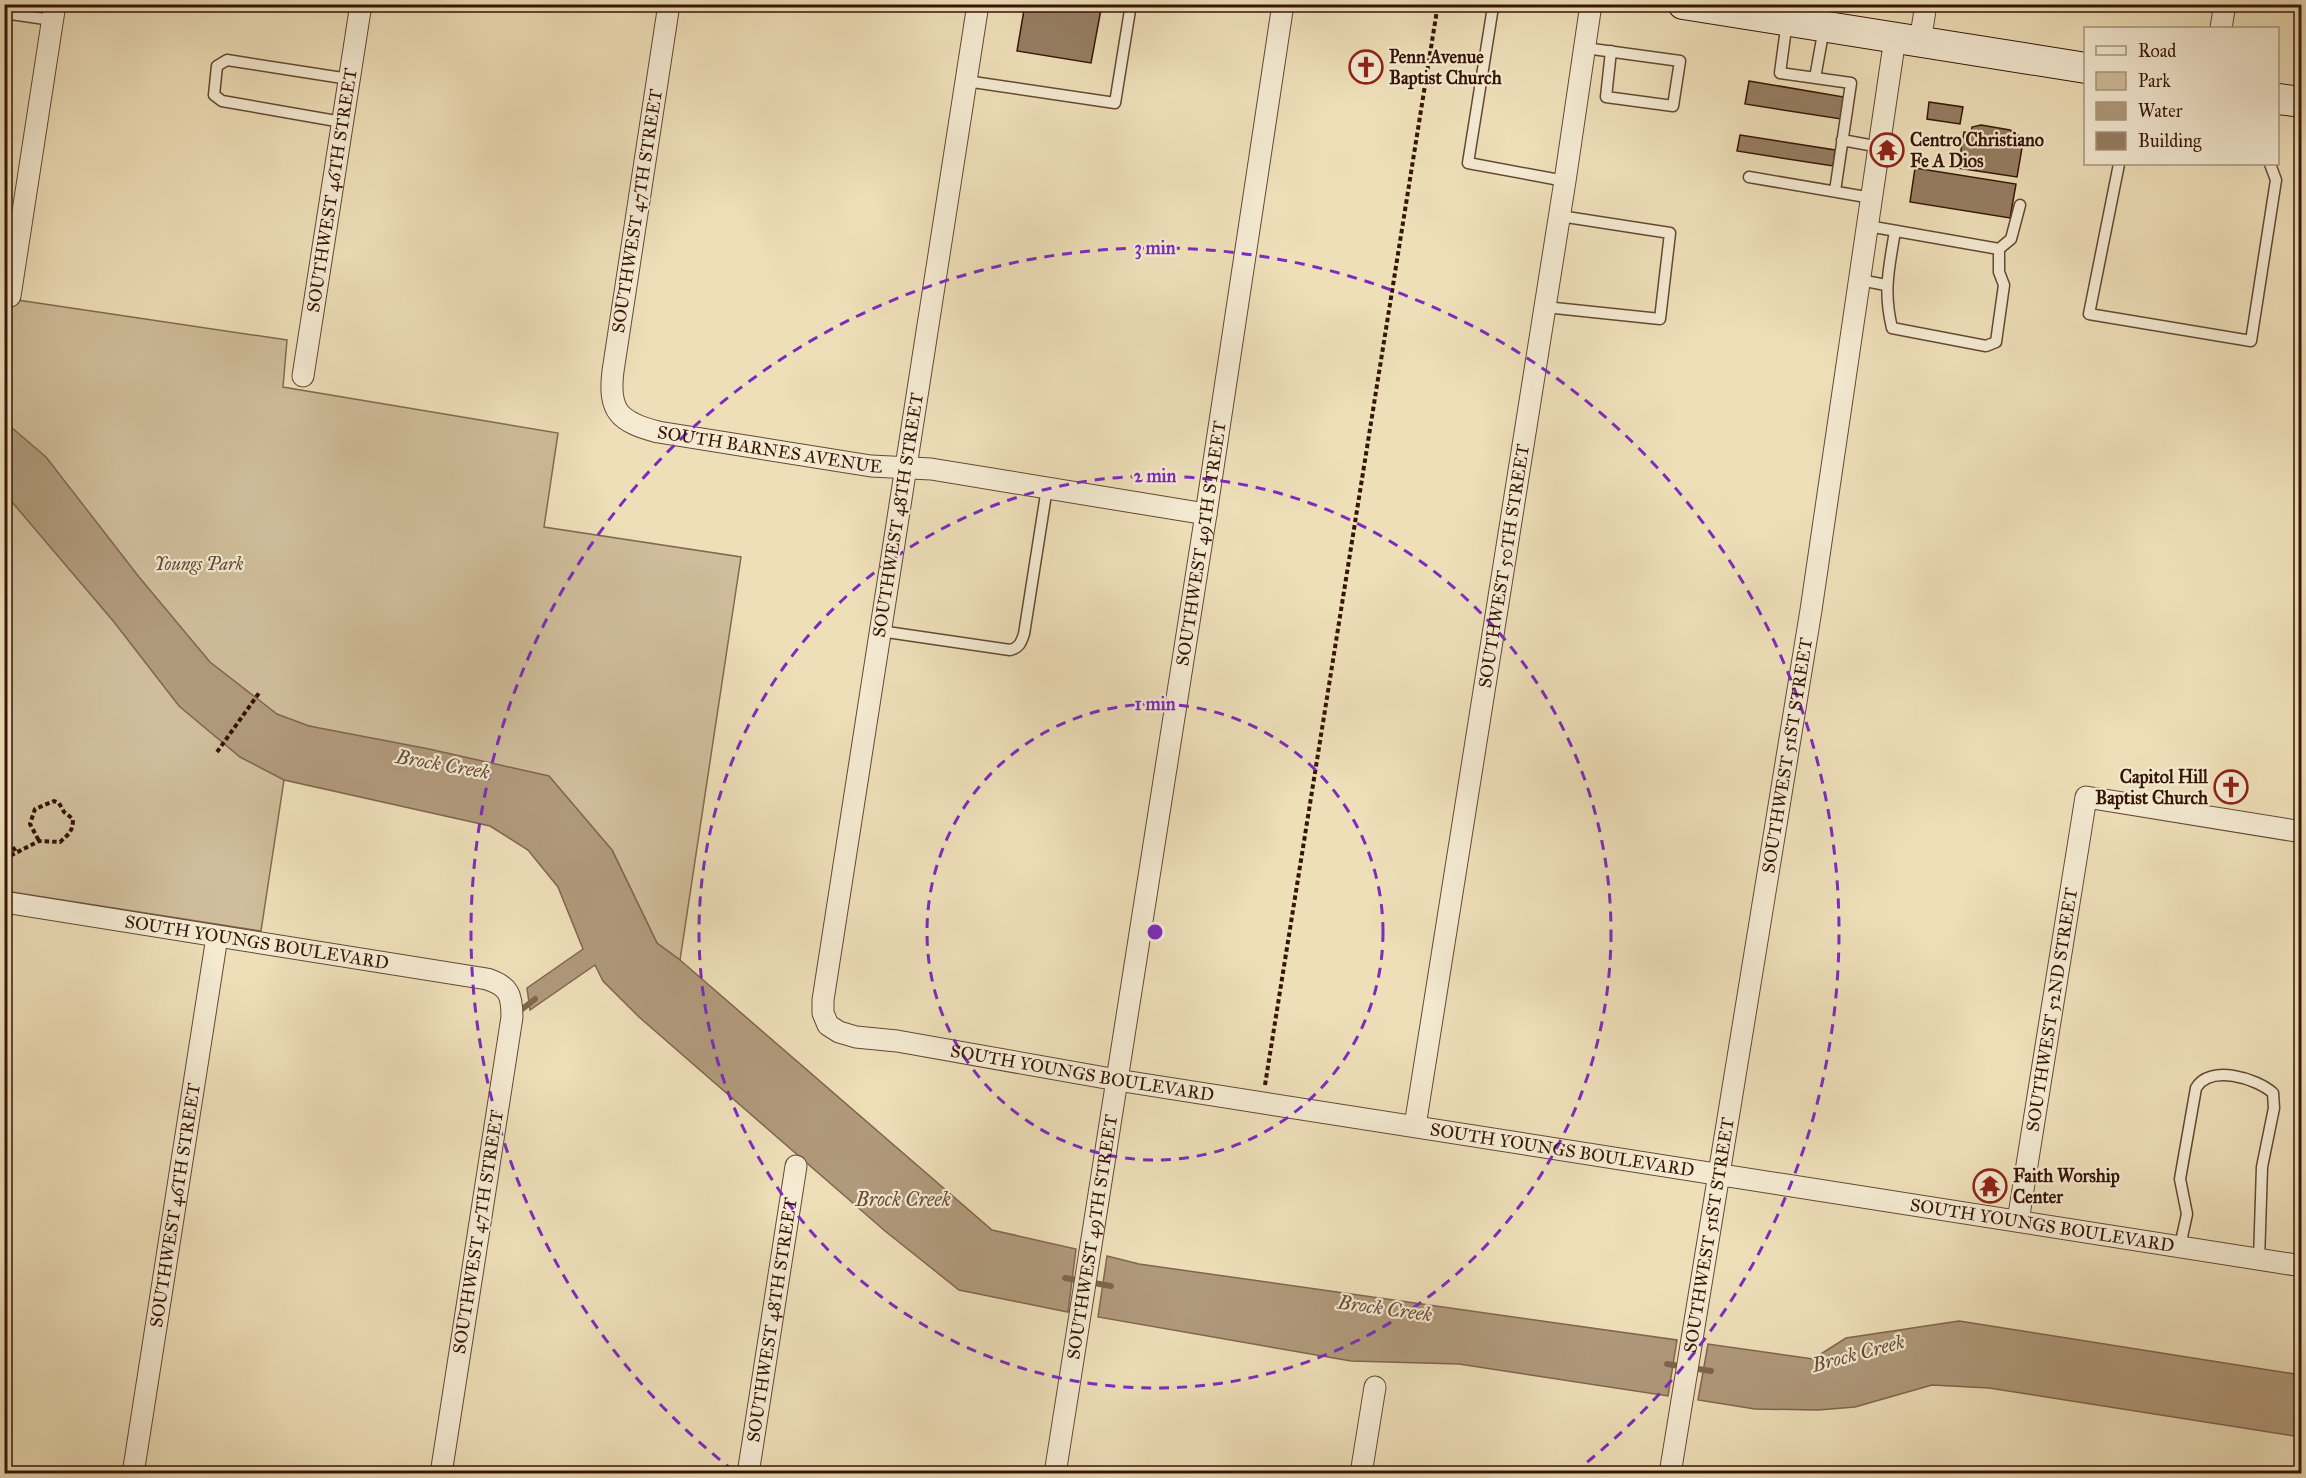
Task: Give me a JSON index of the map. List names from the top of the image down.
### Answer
{
  "streets": {
    "street": [
      "SOUTHWEST 46TH STREET",
      "SOUTHWEST 47TH STREET",
      "SOUTH BARNES AVENUE",
      "SOUTHWEST 48TH STREET",
      "SOUTHWEST 49TH STREET",
      "SOUTHWEST 50TH STREET",
      "SOUTHWEST 51ST STREET",
      "SOUTH YOUNGS BOULEVARD",
      "SOUTHWEST 52ND STREET"
    ]
  },
  "crossings": [
    ["SOUTHWEST 46TH STREET", "SOUTH YOUNGS BOULEVARD"],
    ["SOUTHWEST 47TH STREET", "SOUTH BARNES AVENUE"],
    ["SOUTHWEST 47TH STREET", "SOUTH YOUNGS BOULEVARD"],
    ["SOUTH BARNES AVENUE", "SOUTHWEST 48TH STREET"],
    ["SOUTH BARNES AVENUE", "SOUTHWEST 49TH STREET"],
    ["SOUTHWEST 48TH STREET", "SOUTH YOUNGS BOULEVARD"],
    ["SOUTHWEST 49TH STREET", "SOUTH YOUNGS BOULEVARD"],
    ["SOUTHWEST 50TH STREET", "SOUTH YOUNGS BOULEVARD"],
    ["SOUTHWEST 51ST STREET", "SOUTH YOUNGS BOULEVARD"],
    ["SOUTH YOUNGS BOULEVARD", "SOUTHWEST 52ND STREET"]
  ],
  "water": ["Brock Creek"],
  "parks": ["Youngs Park"],
  "places": {
    "church": ["Penn Avenue Baptist Church", "Capitol Hill Baptist Church"],
    "temple": ["Centro Christiano Fe A Dios", "Faith Worship Center"]
  },
  "legend": [
    "Road",
    "Park",
    "Water",
    "Building"
  ],
  "rings": ["3 min", "2 min", "1 min"]
}
